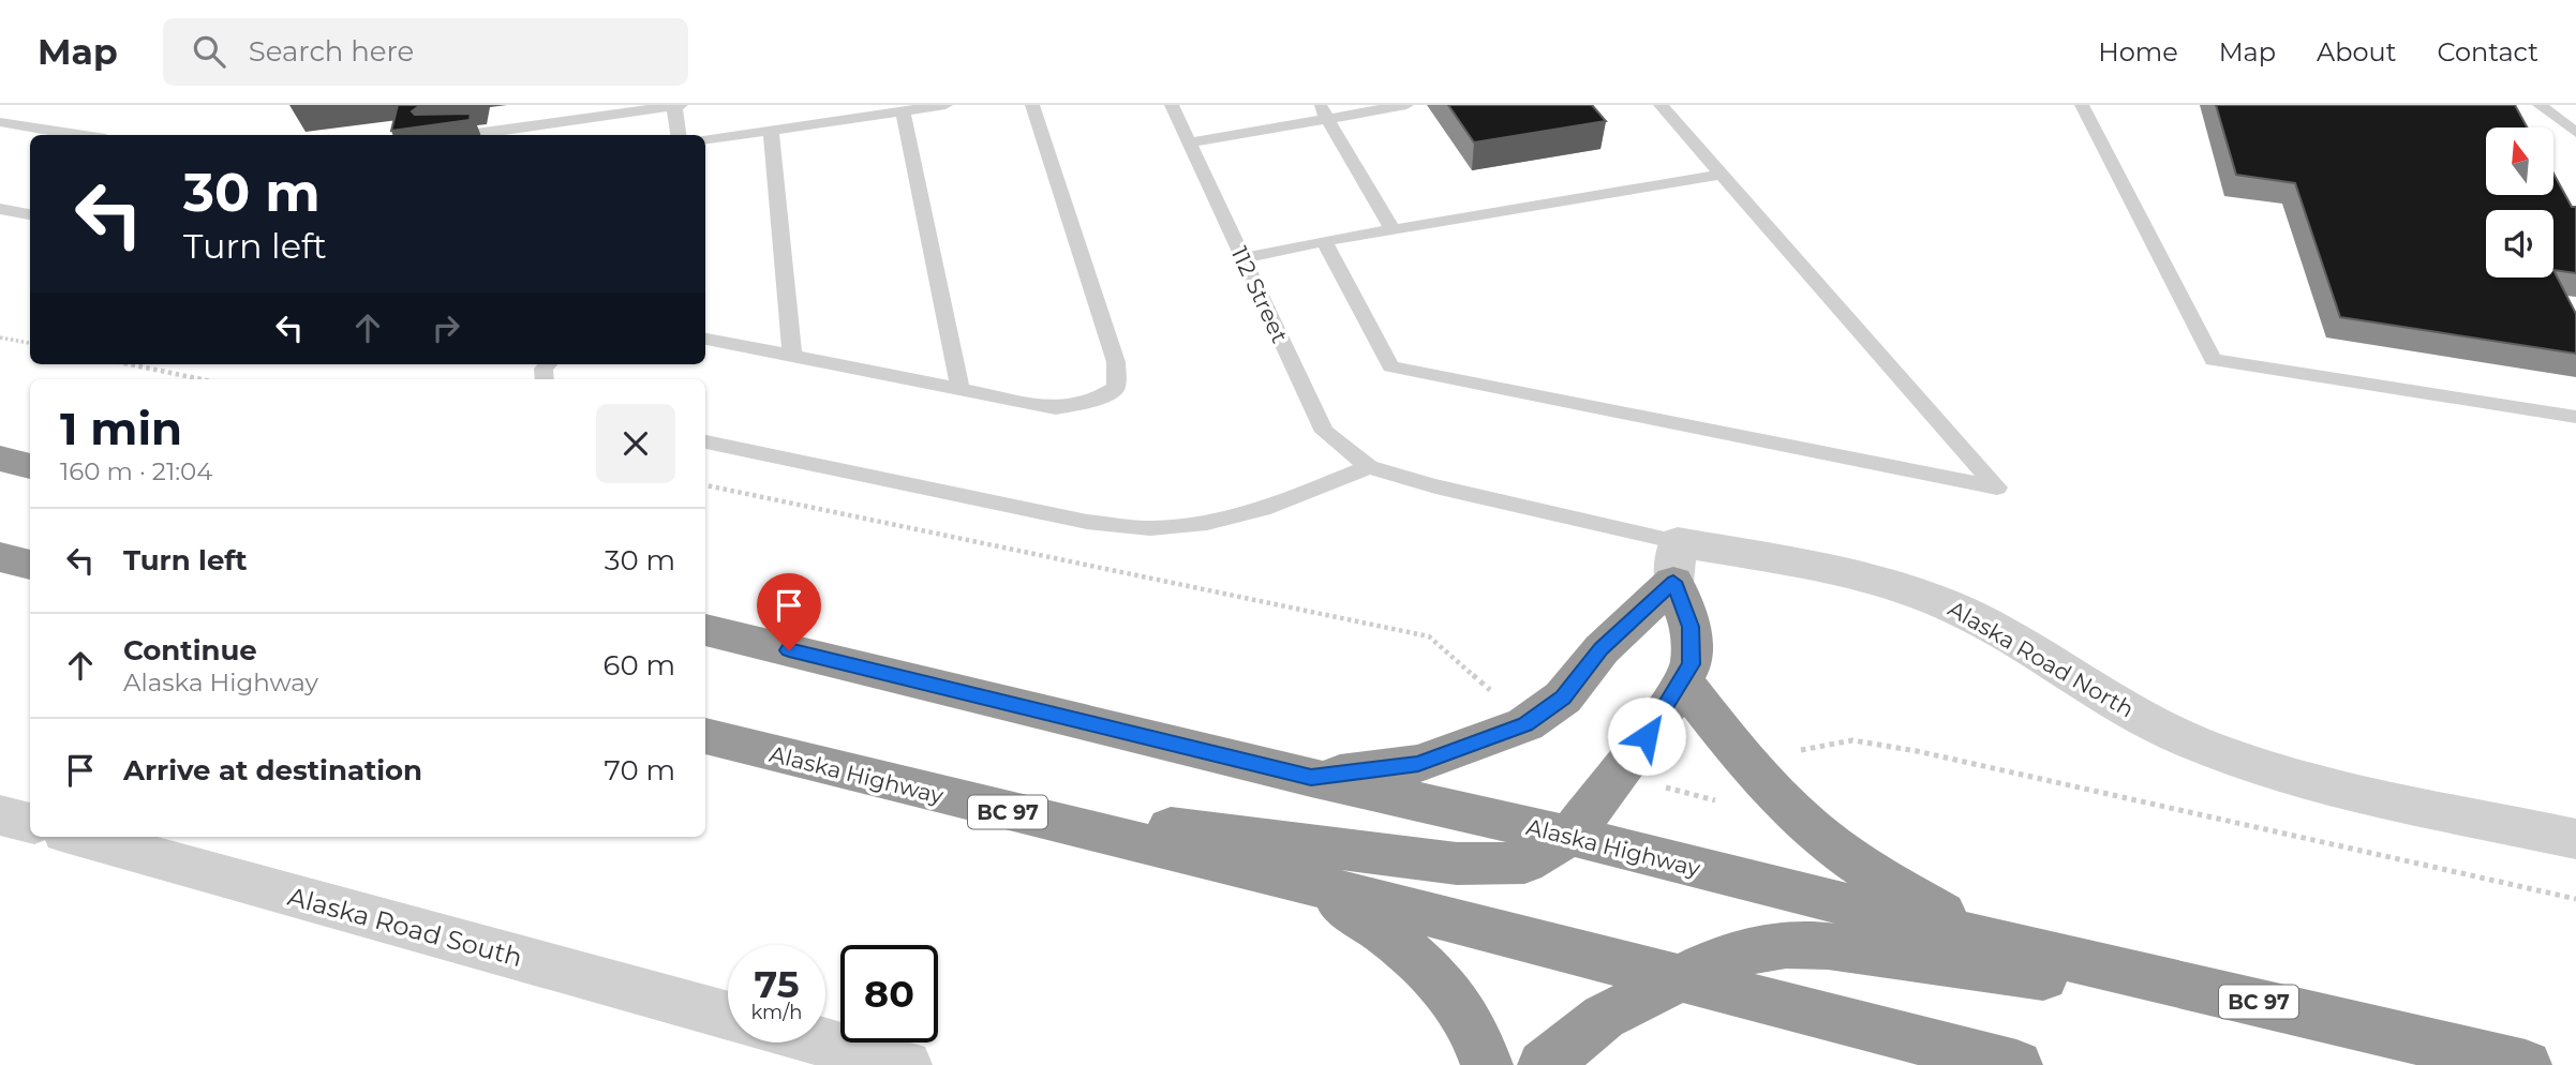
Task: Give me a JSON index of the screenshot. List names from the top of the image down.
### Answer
{
  "streets": {
    "highway": ["Alaska Highway", "BC 97"],
    "street": ["Alaska Road North", "Alaska Road South"],
    "lane": ["112 Street"]
  },
  "crossings": [
    ["112 Street", "Alaska Road North"]
  ],
  "north": "top",
  "page": {
    "header": "Map",
    "search": "Search here",
    "nav": [
      "Home",
      "Map",
      "About",
      "Contact"
    ],
    "turn": ["30 m", "Turn left"],
    "heading": ["1 min", "160 m · 21:04"],
    "list": [
      {
        "name": "Turn left",
        "value": "30 m"
      },
      {
        "name": "Continue",
        "note": "Alaska Highway",
        "value": "60 m"
      },
      {
        "name": "Arrive at destination",
        "value": "70 m"
      }
    ],
    "speed": "75 km/h",
    "limit": "80"
  }
}
